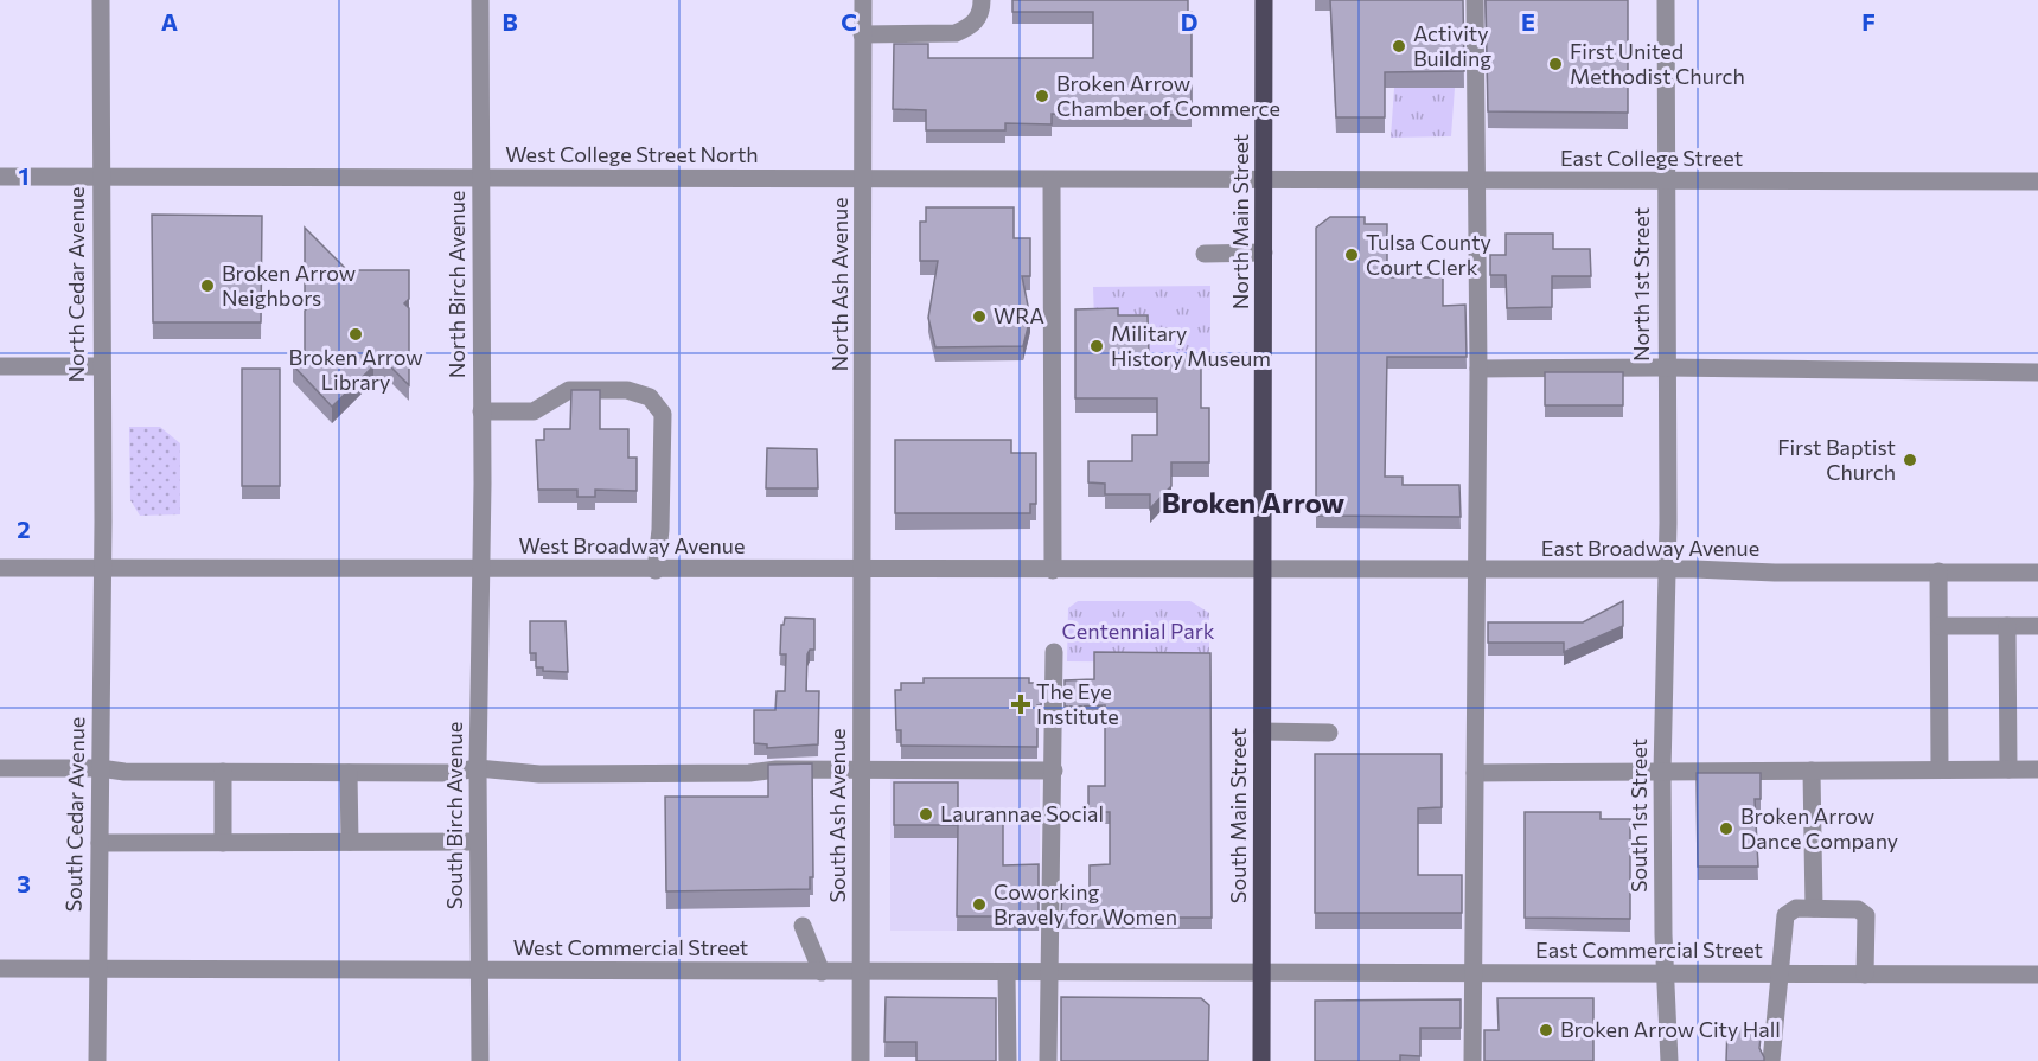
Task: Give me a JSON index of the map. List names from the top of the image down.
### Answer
{
  "streets": {
    "main road": ["North Main Street", "South Main Street"],
    "street": [
      "West College Street North",
      "East College Street",
      "North Cedar Avenue",
      "North Birch Avenue",
      "North Ash Avenue",
      "North 1st Street",
      "West Broadway Avenue",
      "East Broadway Avenue",
      "South Cedar Avenue",
      "South Birch Avenue",
      "South Ash Avenue",
      "South 1st Street",
      "West Commercial Street",
      "East Commercial Street"
    ]
  },
  "crossings": [
    ["West College Street North", "East College Street"],
    ["West College Street North", "North Main Street"],
    ["West College Street North", "North Cedar Avenue"],
    ["West College Street North", "North Birch Avenue"],
    ["West College Street North", "North Ash Avenue"],
    ["East College Street", "North Main Street"],
    ["East College Street", "North 1st Street"],
    ["North Main Street", "West Broadway Avenue"],
    ["North Main Street", "East Broadway Avenue"],
    ["North Main Street", "South Main Street"],
    ["North Cedar Avenue", "West Broadway Avenue"],
    ["North Cedar Avenue", "South Cedar Avenue"],
    ["North Birch Avenue", "West Broadway Avenue"],
    ["North Birch Avenue", "South Birch Avenue"],
    ["North Ash Avenue", "West Broadway Avenue"],
    ["North Ash Avenue", "South Ash Avenue"],
    ["North 1st Street", "East Broadway Avenue"],
    ["North 1st Street", "South 1st Street"],
    ["West Broadway Avenue", "East Broadway Avenue"],
    ["West Broadway Avenue", "South Cedar Avenue"],
    ["West Broadway Avenue", "South Birch Avenue"],
    ["West Broadway Avenue", "South Ash Avenue"],
    ["West Broadway Avenue", "South Main Street"],
    ["East Broadway Avenue", "South Main Street"],
    ["East Broadway Avenue", "South 1st Street"],
    ["South Cedar Avenue", "West Commercial Street"],
    ["South Birch Avenue", "West Commercial Street"],
    ["South Ash Avenue", "West Commercial Street"],
    ["South Main Street", "West Commercial Street"],
    ["South Main Street", "East Commercial Street"],
    ["South 1st Street", "East Commercial Street"],
    ["West Commercial Street", "East Commercial Street"]
  ],
  "districts": ["Broken Arrow"],
  "parks": ["Centennial Park"],
  "places": {
    "other": [
      "Activity Building",
      "First United Methodist Church",
      "Broken Arrow Chamber of Commerce",
      "Tulsa County Court Clerk",
      "Broken Arrow Neighbors",
      "WRA",
      "Broken Arrow Library",
      "Military History Museum",
      "First Baptist Church",
      "Laurannae Social",
      "Broken Arrow Dance Company",
      "Coworking Bravely for Women",
      "Broken Arrow City Hall"
    ],
    "health": ["The Eye Institute"]
  },
  "grid": {
    "columns": [
      "A",
      "B",
      "C",
      "D",
      "E",
      "F"
    ],
    "rows": ["1", "2", "3"]
  }
}
